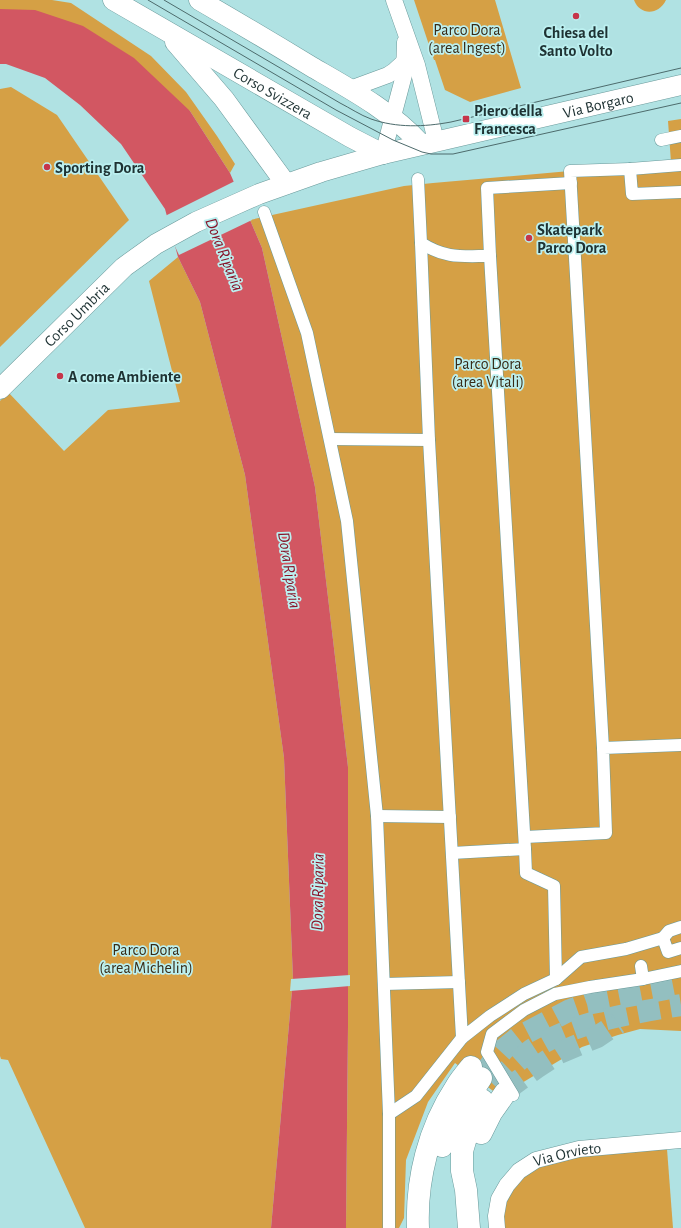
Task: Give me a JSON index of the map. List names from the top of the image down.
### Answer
{
  "streets": {
    "street": [
      "Corso Svizzera",
      "Via Borgaro",
      "Corso Umbria",
      "Via Orvieto"
    ]
  },
  "crossings": [
    ["Corso Svizzera", "Via Borgaro"],
    ["Corso Svizzera", "Corso Umbria"]
  ],
  "water": ["Dora Riparia"],
  "parks": ["Parco Dora (area Ingest)", "Parco Dora (area Vitali)", "Parco Dora (area Michelin)"],
  "places": {
    "other": [
      "Chiesa del Santo Volto",
      "Sporting Dora",
      "Skatepark Parco Dora",
      "A come Ambiente"
    ],
    "transit": ["Piero della Francesca"]
  }
}
